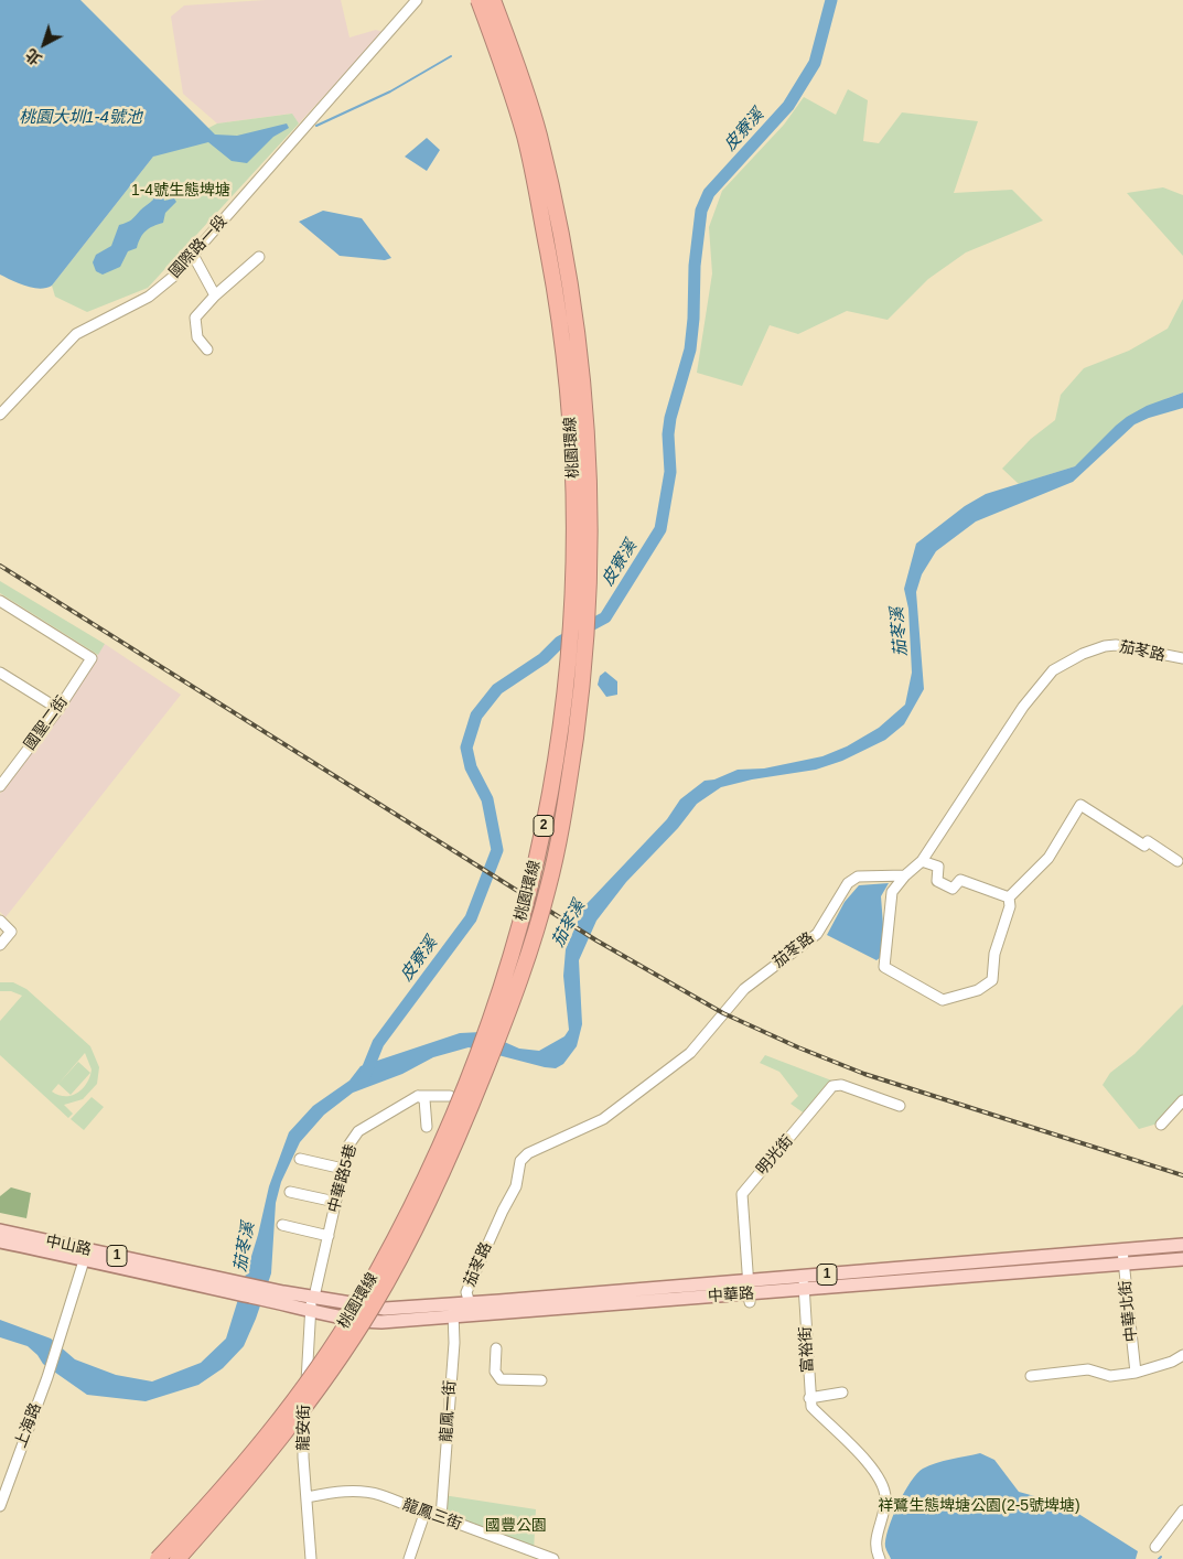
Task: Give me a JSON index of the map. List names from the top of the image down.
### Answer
{
  "streets": {
    "highway": ["桃園環線", "2"],
    "main road": ["中山路", "1", "中華路"],
    "street": [
      "國際路一段",
      "茄苳路",
      "國聖二街",
      "明光街",
      "中華路5巷",
      "中華北街",
      "富裕街",
      "龍鳳一街",
      "上海路",
      "龍安街",
      "龍鳳三街"
    ]
  },
  "crossings": [
    ["茄苳路", "中華路"],
    ["明光街", "中華路"],
    ["中華路5巷", "中華路"],
    ["中華路5巷", "龍安街"],
    ["中山路", "中華路"],
    ["中山路", "上海路"],
    ["中華路", "中華北街"],
    ["中華路", "富裕街"],
    ["中華路", "龍鳳一街"],
    ["中華路", "龍安街"],
    ["龍鳳一街", "龍鳳三街"],
    ["龍安街", "龍鳳三街"]
  ],
  "water": ["桃園大圳1-4號池", "皮寮溪", "茄苳溪"],
  "parks": ["1-4號生態埤塘", "祥鷺生態埤塘公園(2-5號埤塘)", "國豐公園"],
  "north": "bottom left"
}
